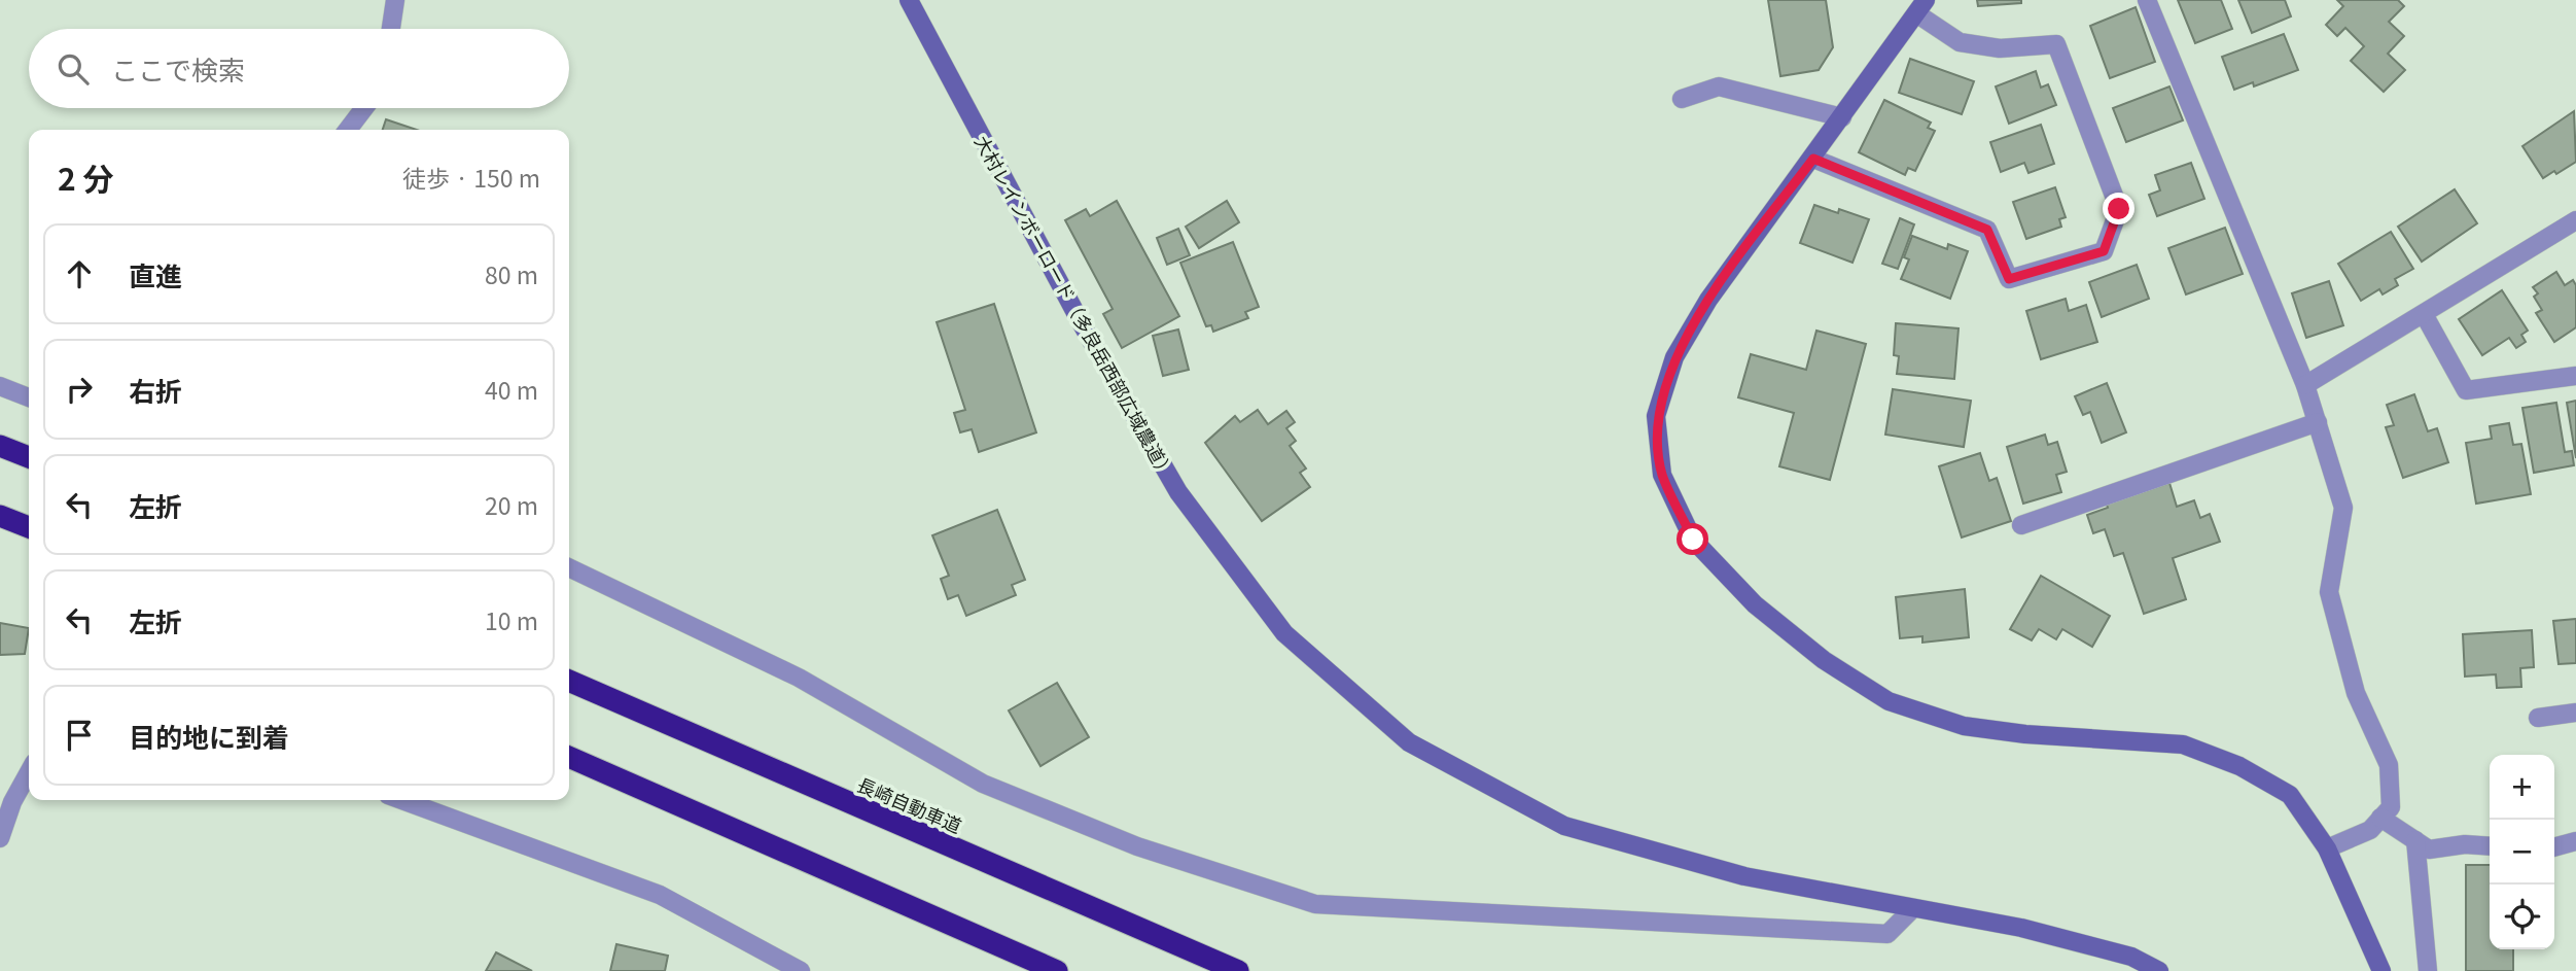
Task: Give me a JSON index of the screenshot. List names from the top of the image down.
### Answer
{
  "streets": {
    "highway": ["長崎自動車道"],
    "street": ["大村レインボーロード（多良岳西部広域農道）"]
  },
  "page": {
    "search": "ここで検索",
    "heading": ["2 分", "徒歩 · 150 m"],
    "list": [
      ["直進", "80 m"],
      ["右折", "40 m"],
      ["左折", "20 m"],
      ["左折", "10 m"],
      "目的地に到着"
    ],
    "map_buttons": ["+", "−"]
  }
}
